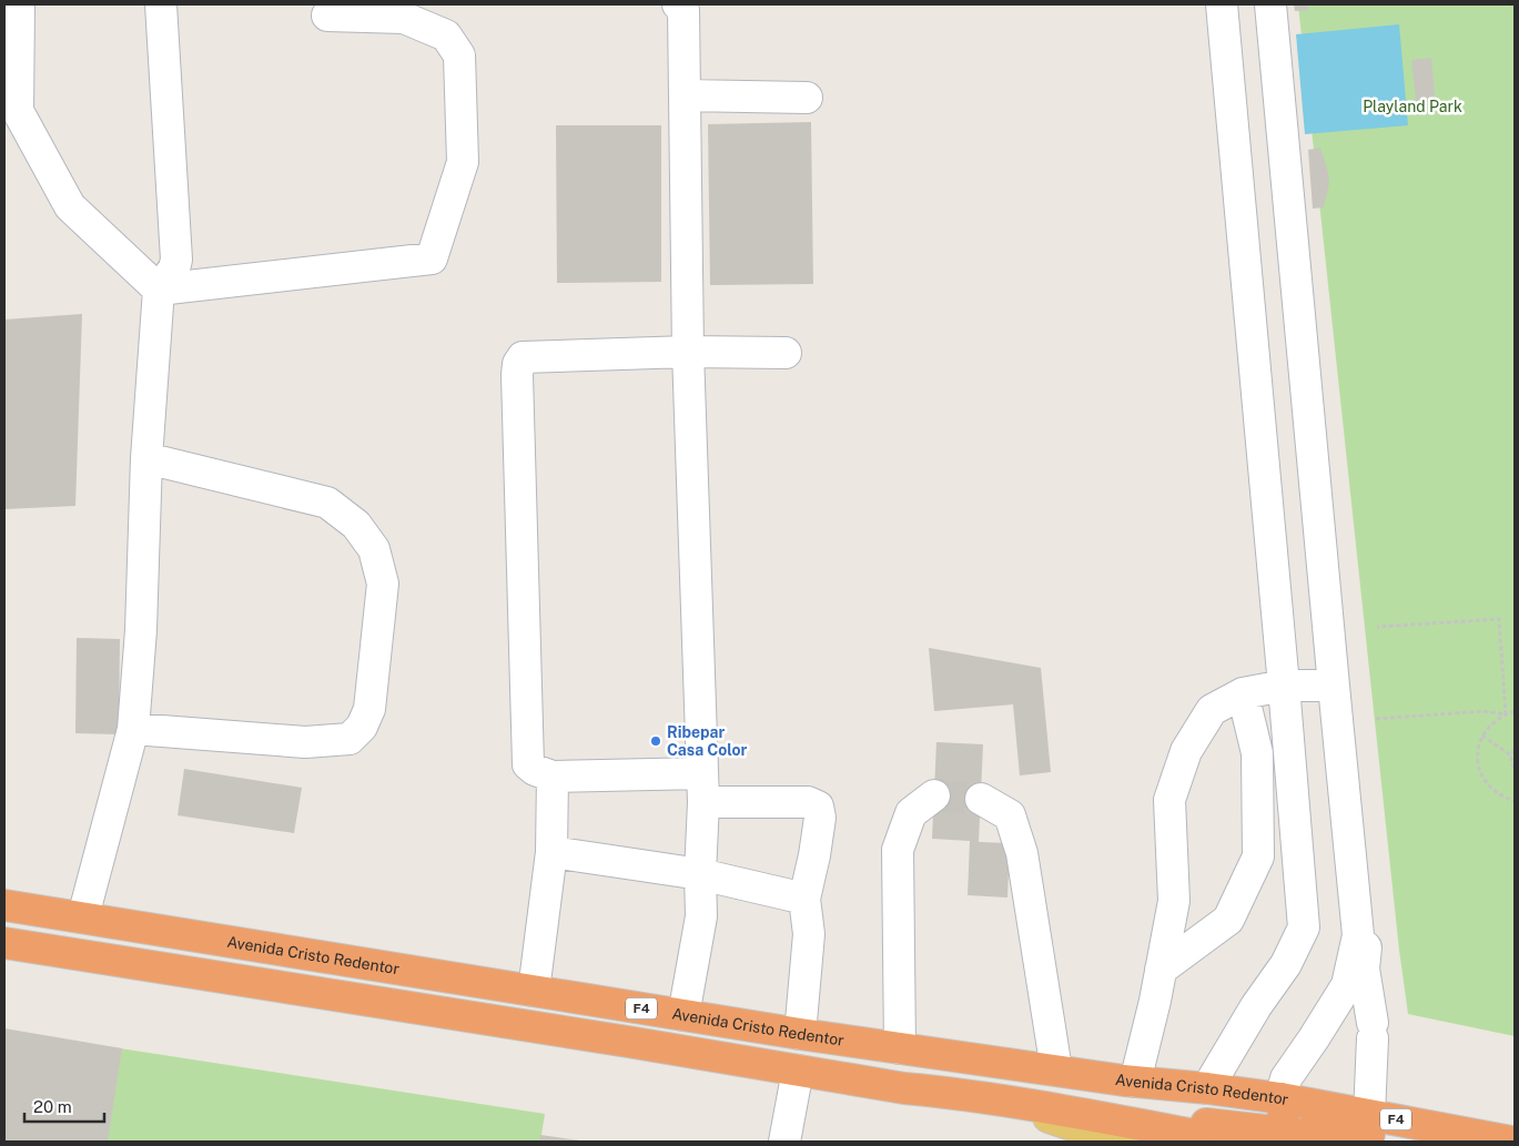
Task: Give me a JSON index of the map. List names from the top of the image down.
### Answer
{
  "streets": {
    "highway": ["Avenida Cristo Redentor", "F4"]
  },
  "parks": ["Playland Park"],
  "places": ["Ribepar Casa Color"],
  "scale_bar": "20 m"
}
